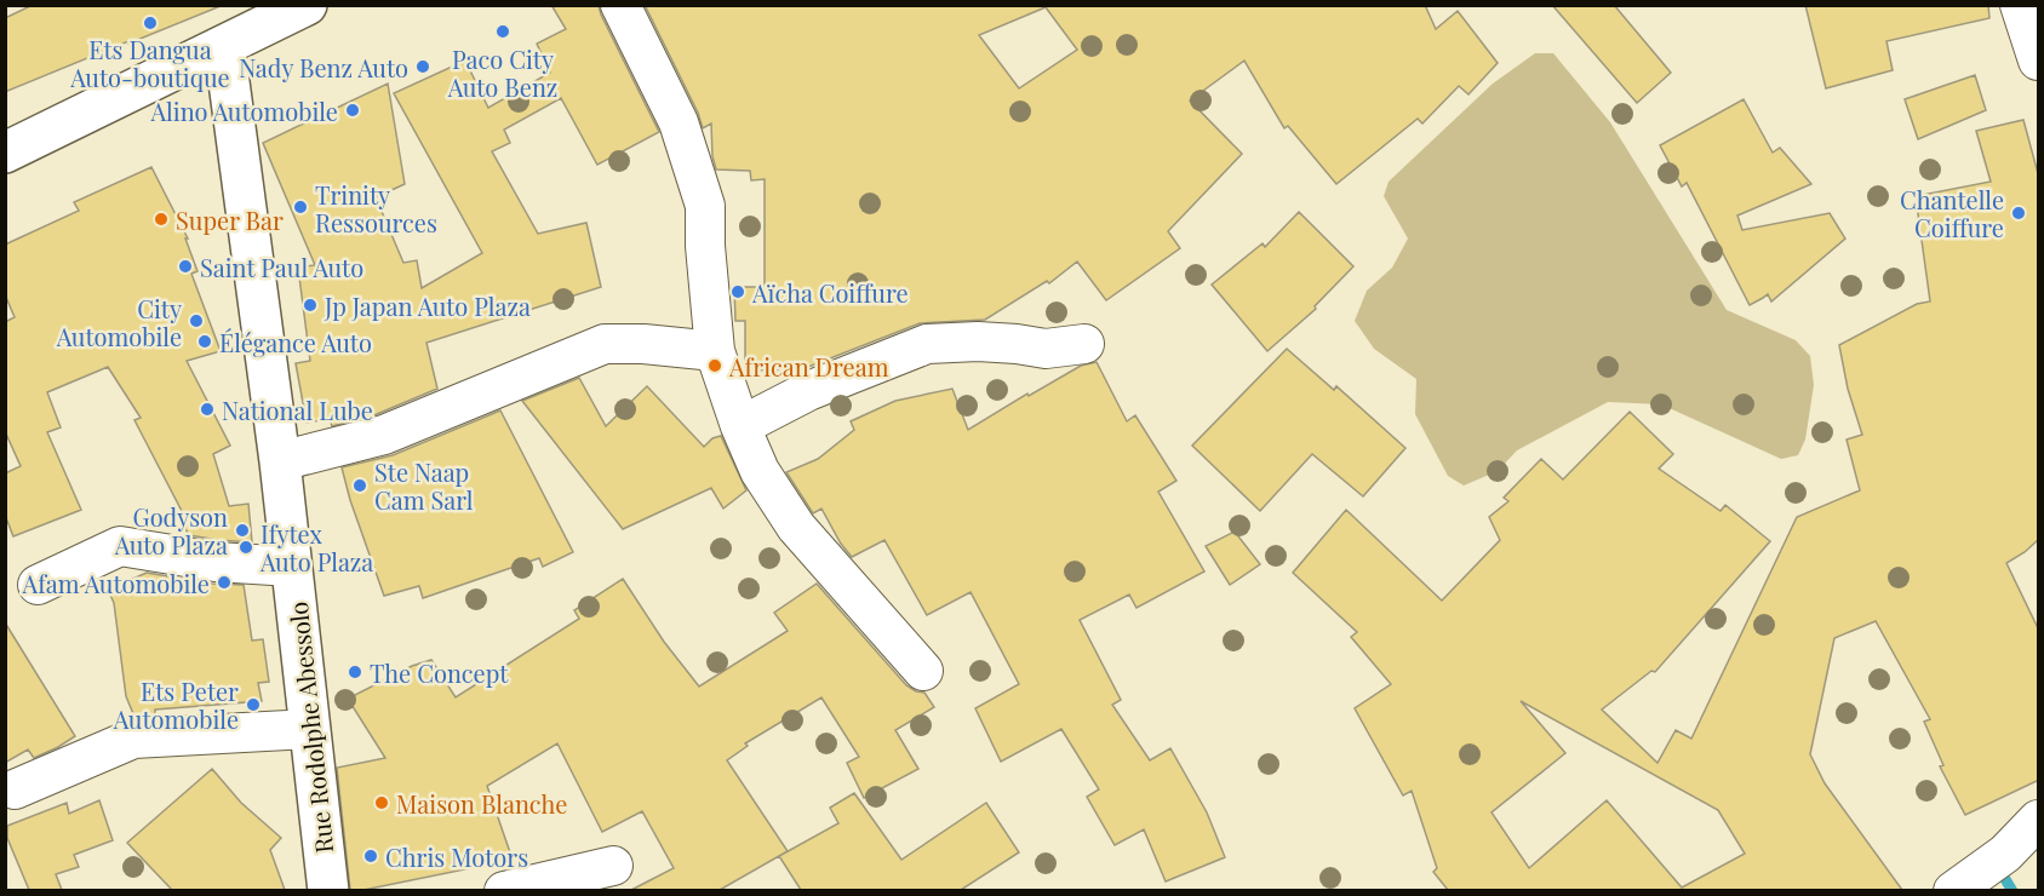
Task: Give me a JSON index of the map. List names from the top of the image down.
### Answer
{
  "streets": {
    "main road": ["Rue Rodolphe Abessolo"]
  },
  "places": [
    "Ets Dangua Auto-boutique",
    "Paco City Auto Benz",
    "Nady Benz Auto",
    "Alino Automobile",
    "Trinity Ressources",
    "Chantelle Coiffure",
    "Super Bar",
    "Saint Paul Auto",
    "Aïcha Coiffure",
    "Jp Japan Auto Plaza",
    "City Automobile",
    "Élégance Auto",
    "African Dream",
    "National Lube",
    "Ste Naap Cam Sarl",
    "Godyson Auto Plaza",
    "Ifytex Auto Plaza",
    "Afam Automobile",
    "The Concept",
    "Ets Peter Automobile",
    "Maison Blanche",
    "Chris Motors"
  ]
}
